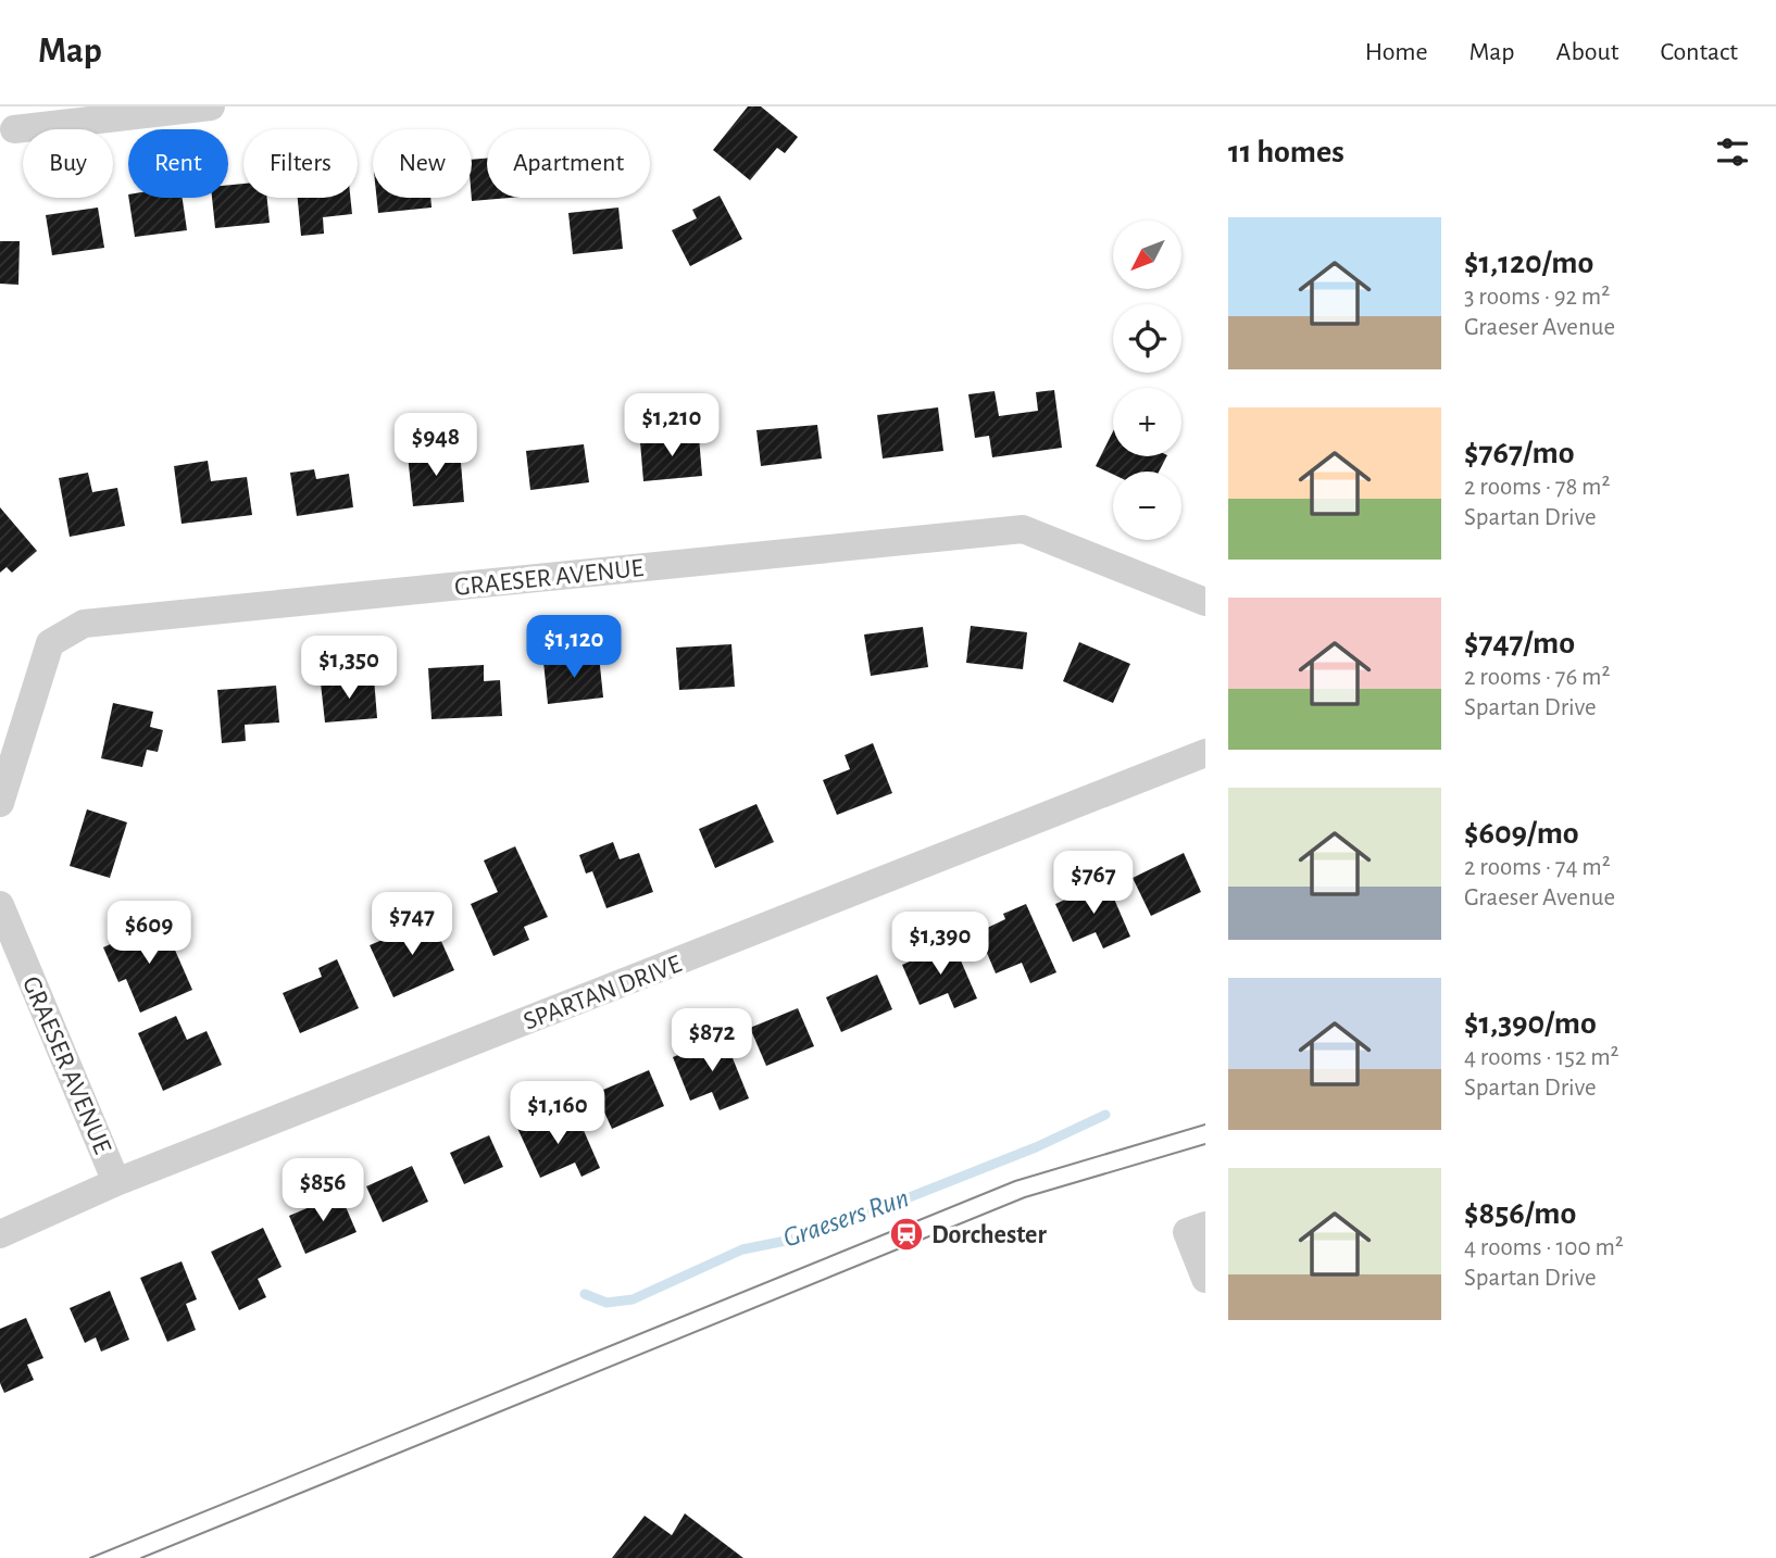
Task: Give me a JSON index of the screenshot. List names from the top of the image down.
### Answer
{
  "streets": {
    "street": ["GRAESER AVENUE", "SPARTAN DRIVE"]
  },
  "crossings": [
    ["GRAESER AVENUE", "SPARTAN DRIVE"]
  ],
  "water": ["Graesers Run"],
  "places": {
    "station": ["Dorchester"]
  },
  "north": "bottom left",
  "page": {
    "header": "Map",
    "nav": [
      "Home",
      "Map",
      "About",
      "Contact"
    ],
    "heading": "11 homes",
    "chip": [
      "Buy",
      "Rent",
      "Filters",
      "New",
      "Apartment"
    ],
    "list": [
      {
        "name": "$1,120/mo",
        "note": "3 rooms · 92 m² · Graeser Avenue"
      },
      {
        "name": "$767/mo",
        "note": "2 rooms · 78 m² · Spartan Drive"
      },
      {
        "name": "$747/mo",
        "note": "2 rooms · 76 m² · Spartan Drive"
      },
      {
        "name": "$609/mo",
        "note": "2 rooms · 74 m² · Graeser Avenue"
      },
      {
        "name": "$1,390/mo",
        "note": "4 rooms · 152 m² · Spartan Drive"
      },
      {
        "name": "$856/mo",
        "note": "4 rooms · 100 m² · Spartan Drive"
      }
    ],
    "map_buttons": ["+", "−"],
    "price": [
      "$1,210",
      "$948",
      "$1,120",
      "$1,350",
      "$767",
      "$747",
      "$609",
      "$1,390",
      "$872",
      "$1,160",
      "$856"
    ]
  }
}
